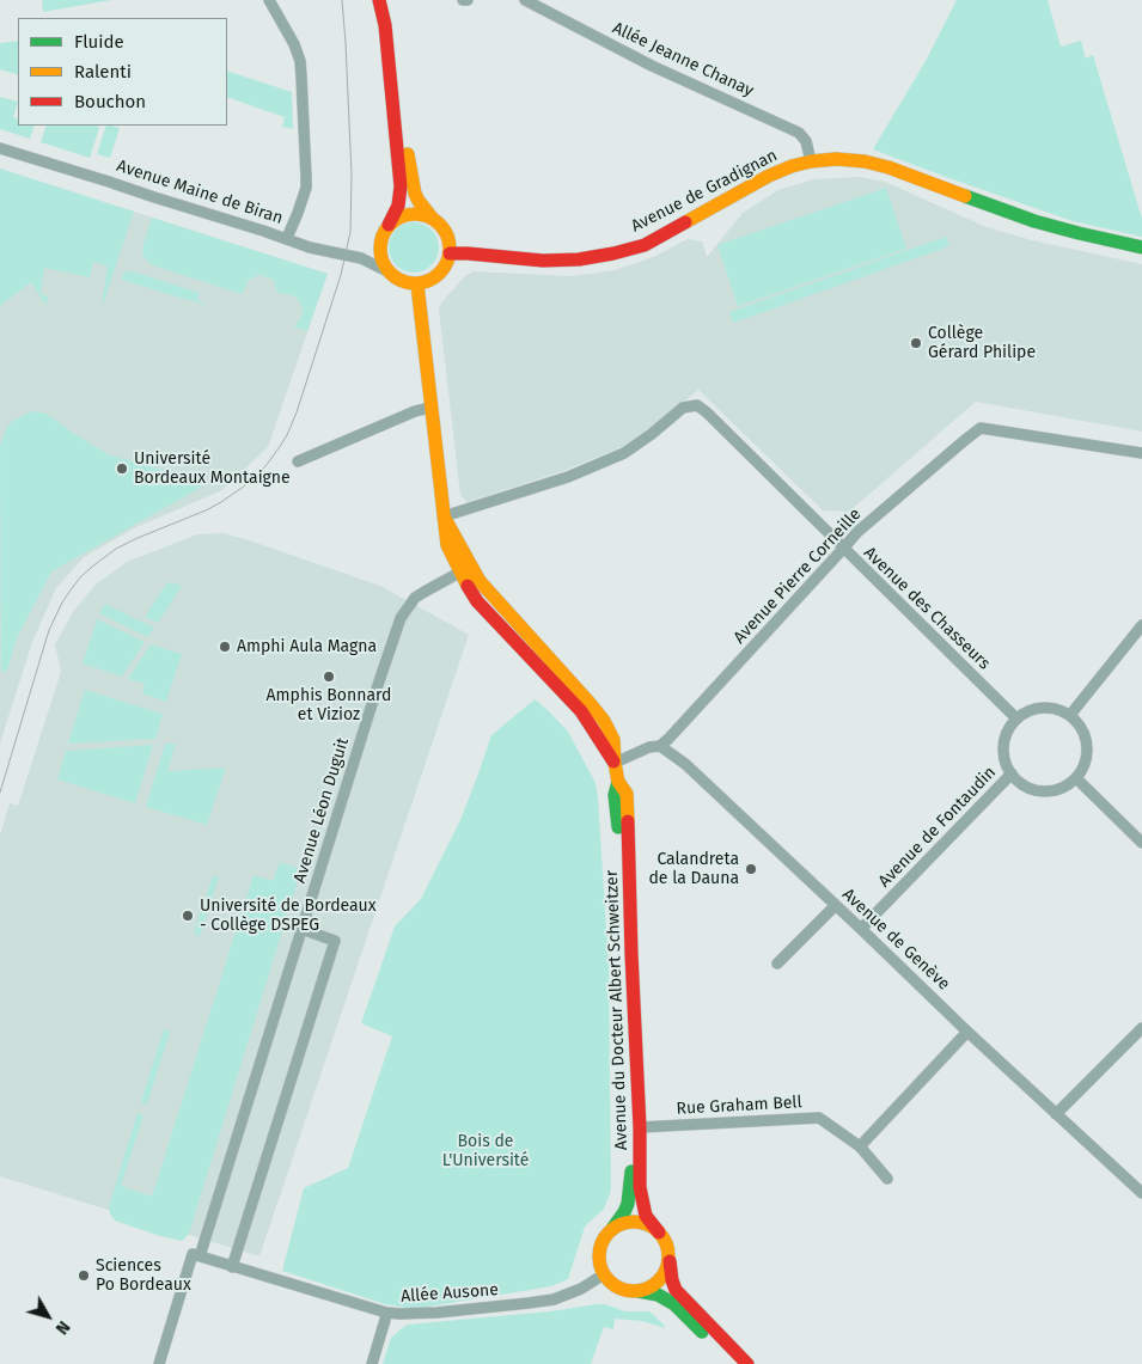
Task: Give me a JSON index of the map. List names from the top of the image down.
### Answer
{
  "streets": {
    "main road": ["Avenue de Gradignan", "Avenue du Docteur Albert Schweitzer"],
    "street": [
      "Allée Jeanne Chanay",
      "Avenue Maine de Biran",
      "Avenue Pierre Corneille",
      "Avenue des Chasseurs",
      "Avenue Léon Duguit",
      "Avenue de Fontaudin",
      "Avenue de Genève",
      "Rue Graham Bell",
      "Allée Ausone"
    ]
  },
  "crossings": [
    ["Allée Jeanne Chanay", "Avenue de Gradignan"],
    ["Avenue de Gradignan", "Avenue Maine de Biran"],
    ["Avenue de Gradignan", "Avenue du Docteur Albert Schweitzer"],
    ["Avenue Maine de Biran", "Avenue du Docteur Albert Schweitzer"],
    ["Avenue Pierre Corneille", "Avenue des Chasseurs"],
    ["Avenue Pierre Corneille", "Avenue de Genève"],
    ["Avenue des Chasseurs", "Avenue de Fontaudin"],
    ["Avenue des Chasseurs", "Avenue du Docteur Albert Schweitzer"],
    ["Avenue Léon Duguit", "Avenue du Docteur Albert Schweitzer"],
    ["Avenue Léon Duguit", "Allée Ausone"],
    ["Avenue de Fontaudin", "Avenue de Genève"],
    ["Avenue du Docteur Albert Schweitzer", "Rue Graham Bell"],
    ["Avenue du Docteur Albert Schweitzer", "Allée Ausone"]
  ],
  "parks": ["Bois de L'Université"],
  "places": [
    "Collège Gérard Philipe",
    "Université Bordeaux Montaigne",
    "Amphi Aula Magna",
    "Amphis Bonnard et Vizioz",
    "Calandreta de la Dauna",
    "Université de Bordeaux - Collège DSPEG",
    "Sciences Po Bordeaux"
  ],
  "legend": ["Fluide", "Ralenti", "Bouchon"],
  "north": "bottom right"
}
